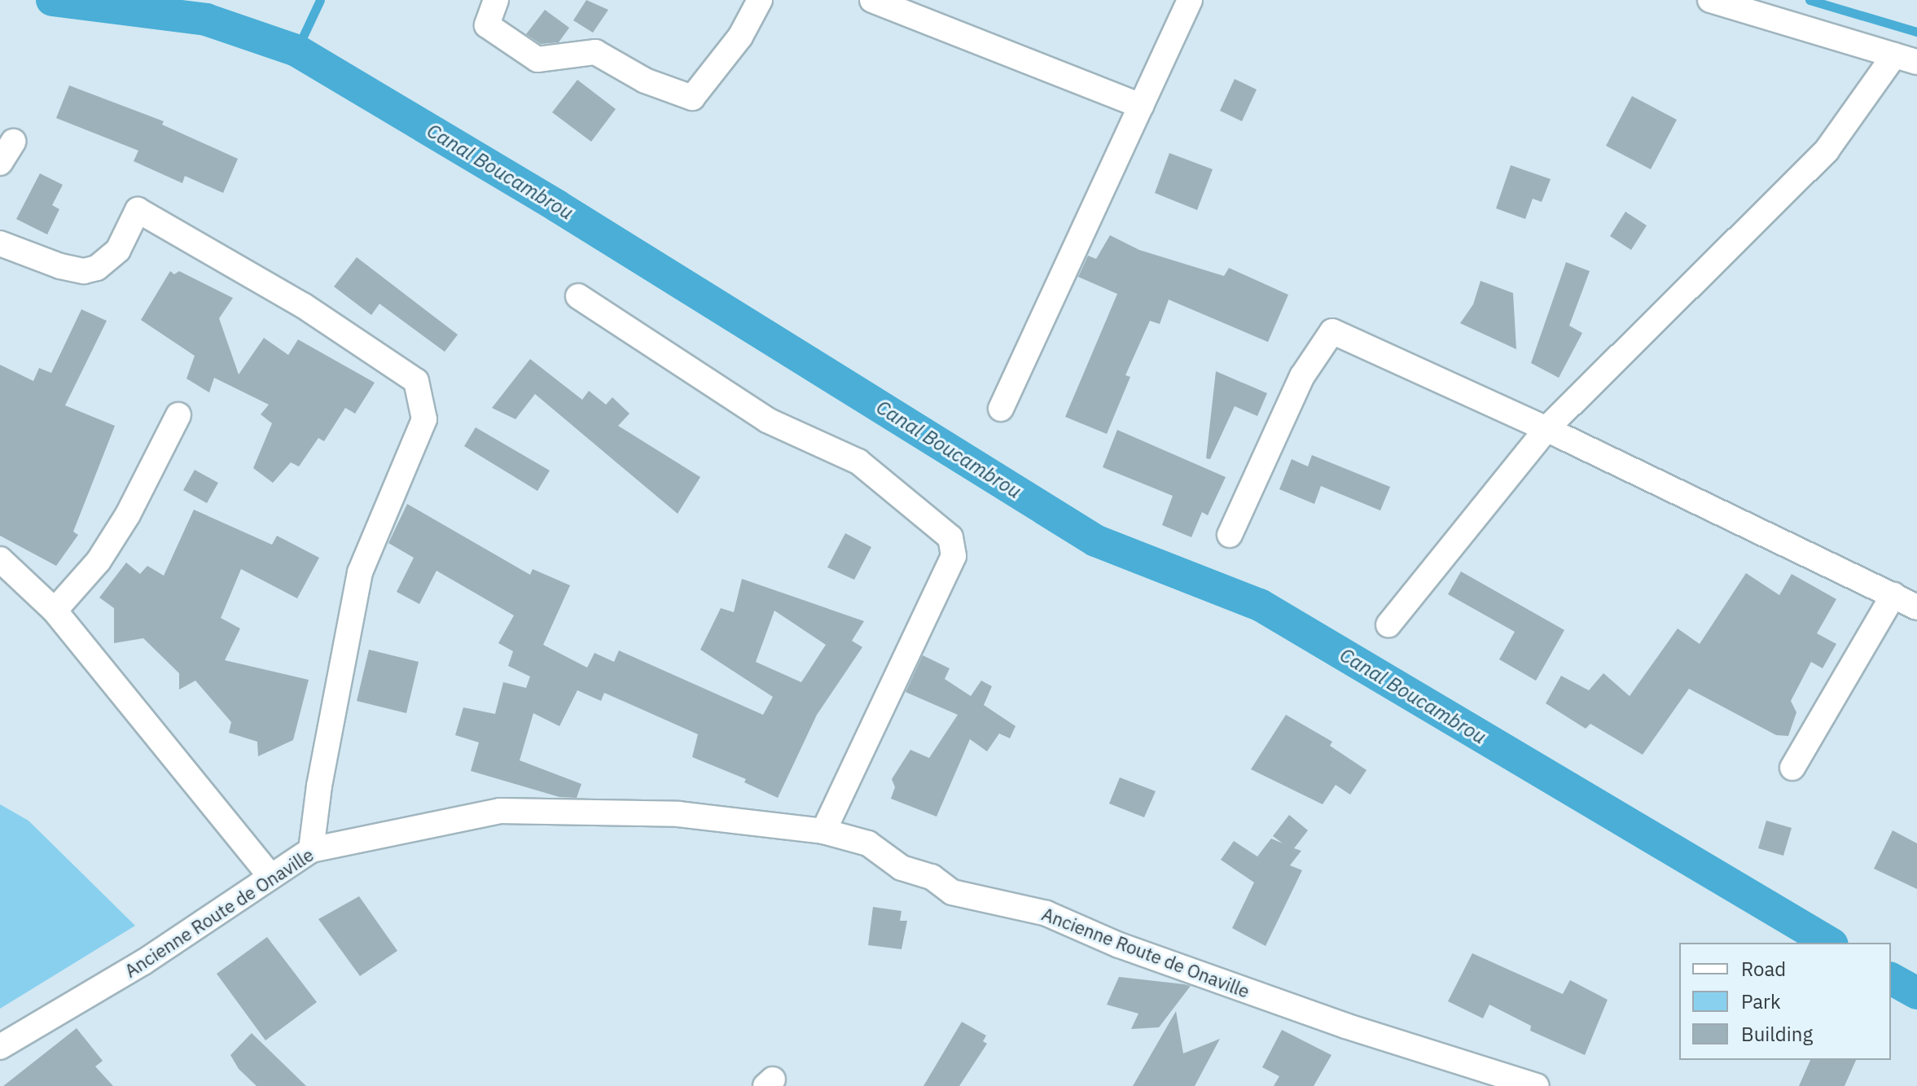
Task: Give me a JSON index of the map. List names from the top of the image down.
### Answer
{
  "streets": {
    "street": ["Ancienne Route de Onaville"]
  },
  "water": ["Canal Boucambrou"],
  "legend": ["Road", "Park", "Building"]
}
